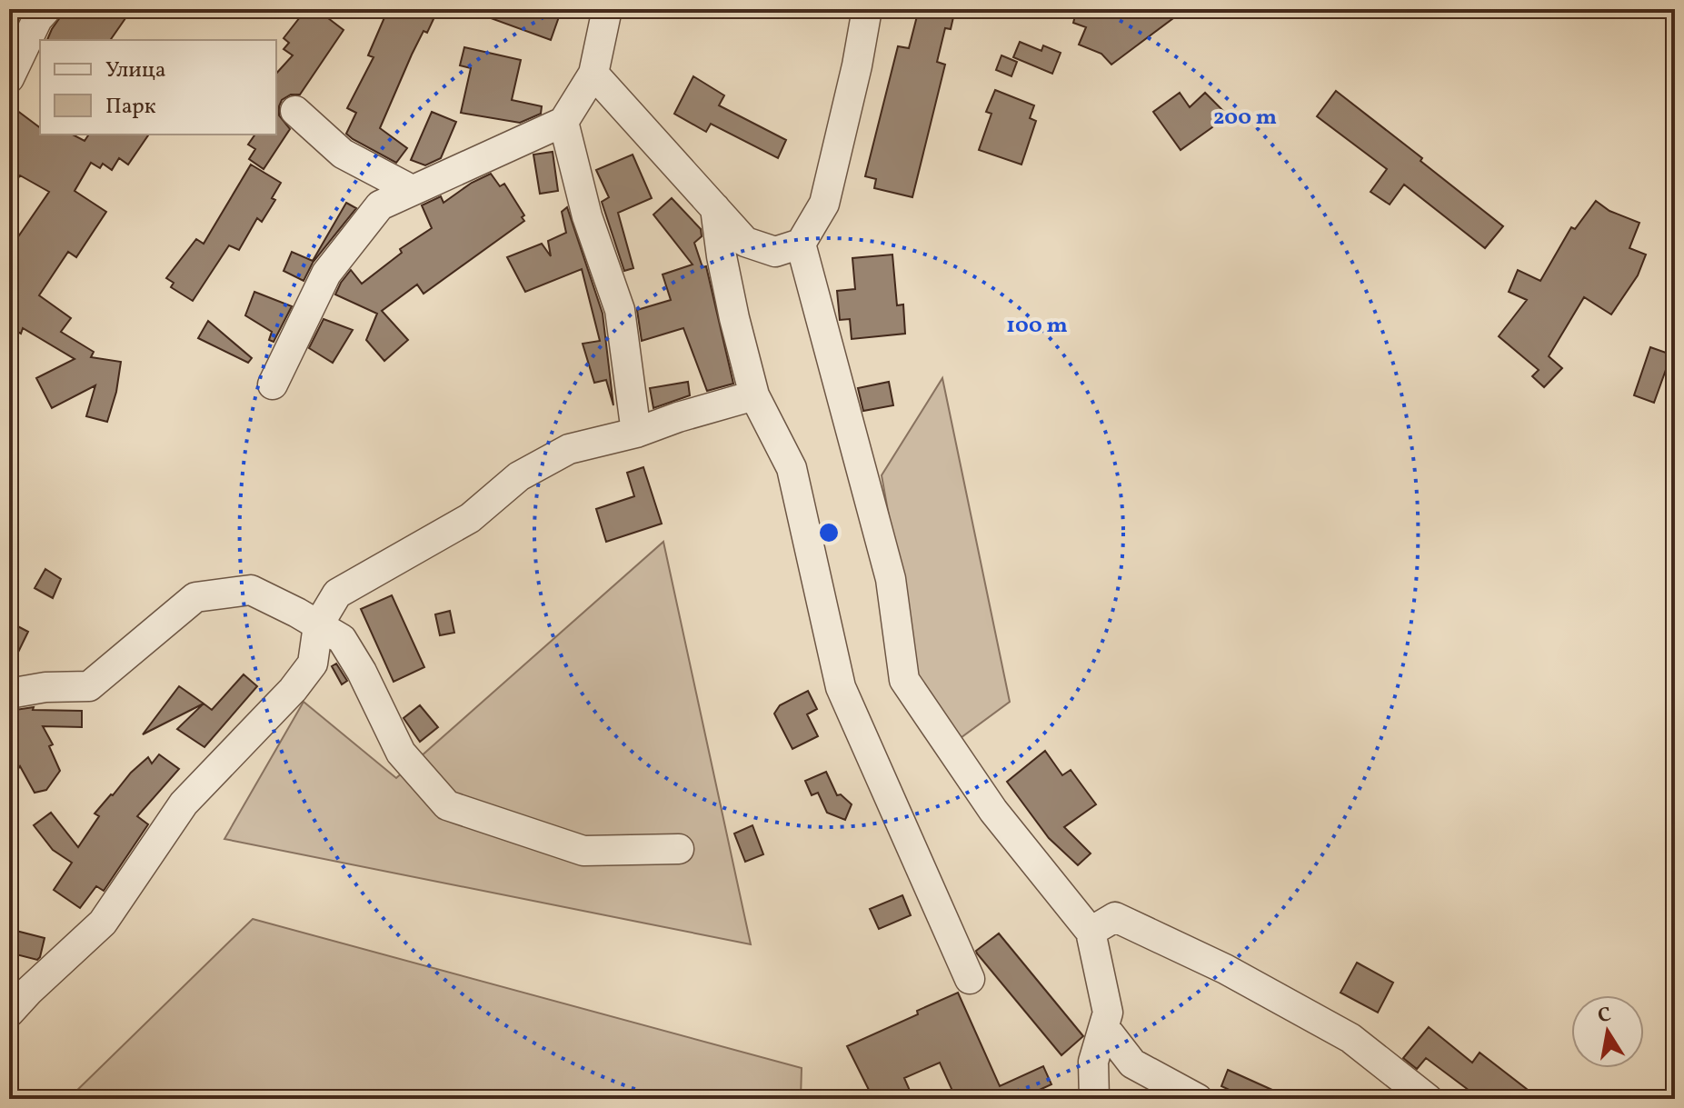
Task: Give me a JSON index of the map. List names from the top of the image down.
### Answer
{
  "legend": ["Улица", "Парк"],
  "north": "top",
  "rings": ["200 m", "100 m"]
}
